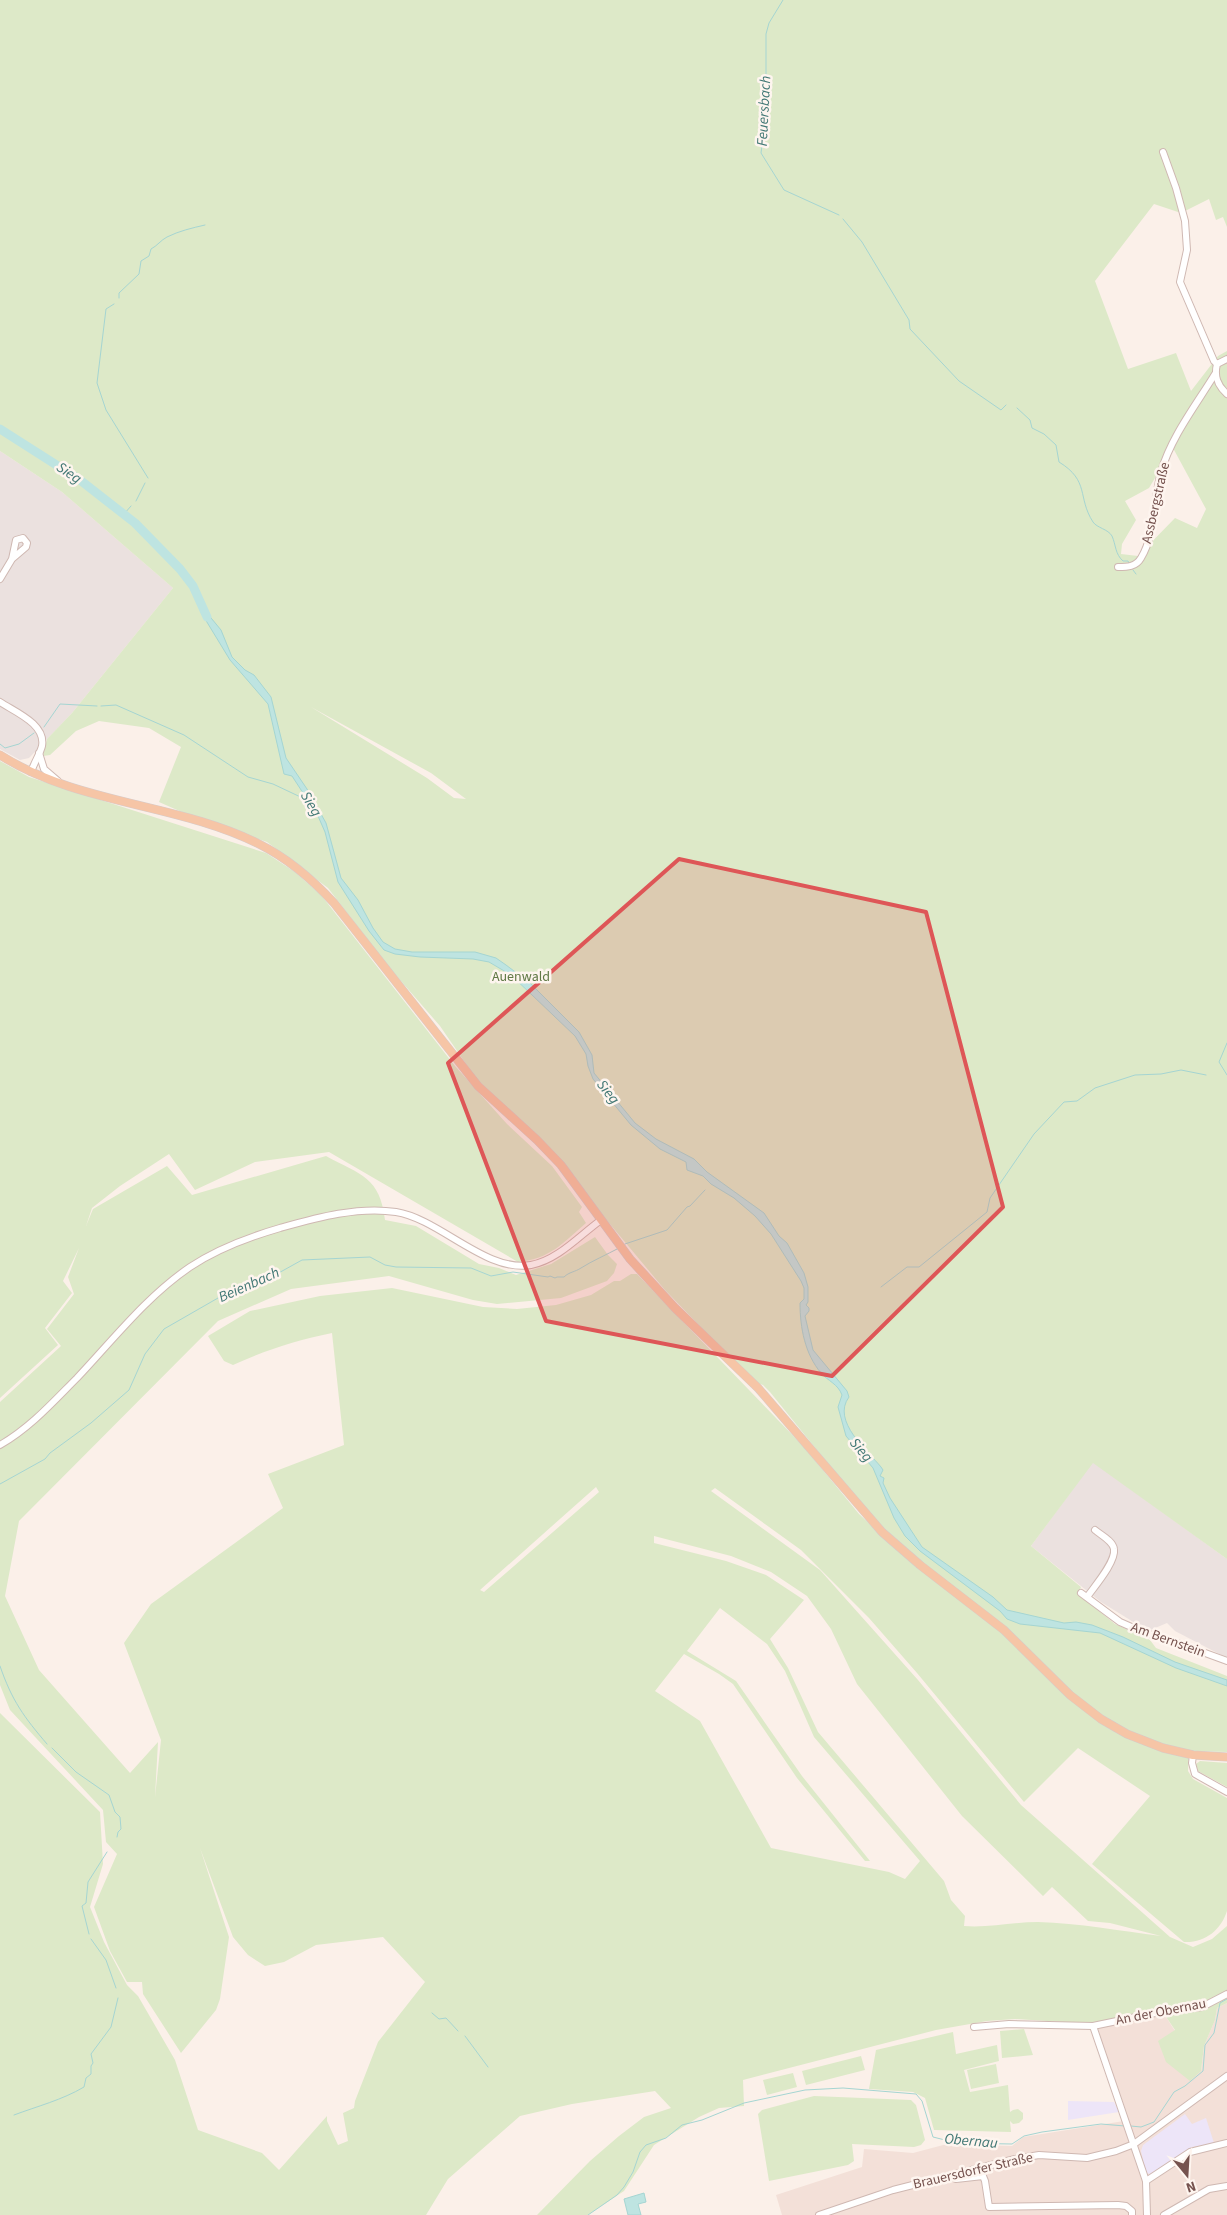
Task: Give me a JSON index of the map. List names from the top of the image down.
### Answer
{
  "streets": {
    "street": [
      "Assbergstraße",
      "Am Bernstein",
      "An der Obernau",
      "Brauersdorfer Straße"
    ]
  },
  "water": [
    "Feuersbach",
    "Sieg",
    "Beienbach",
    "Obernau"
  ],
  "parks": ["Auenwald"],
  "north": "bottom"
}
